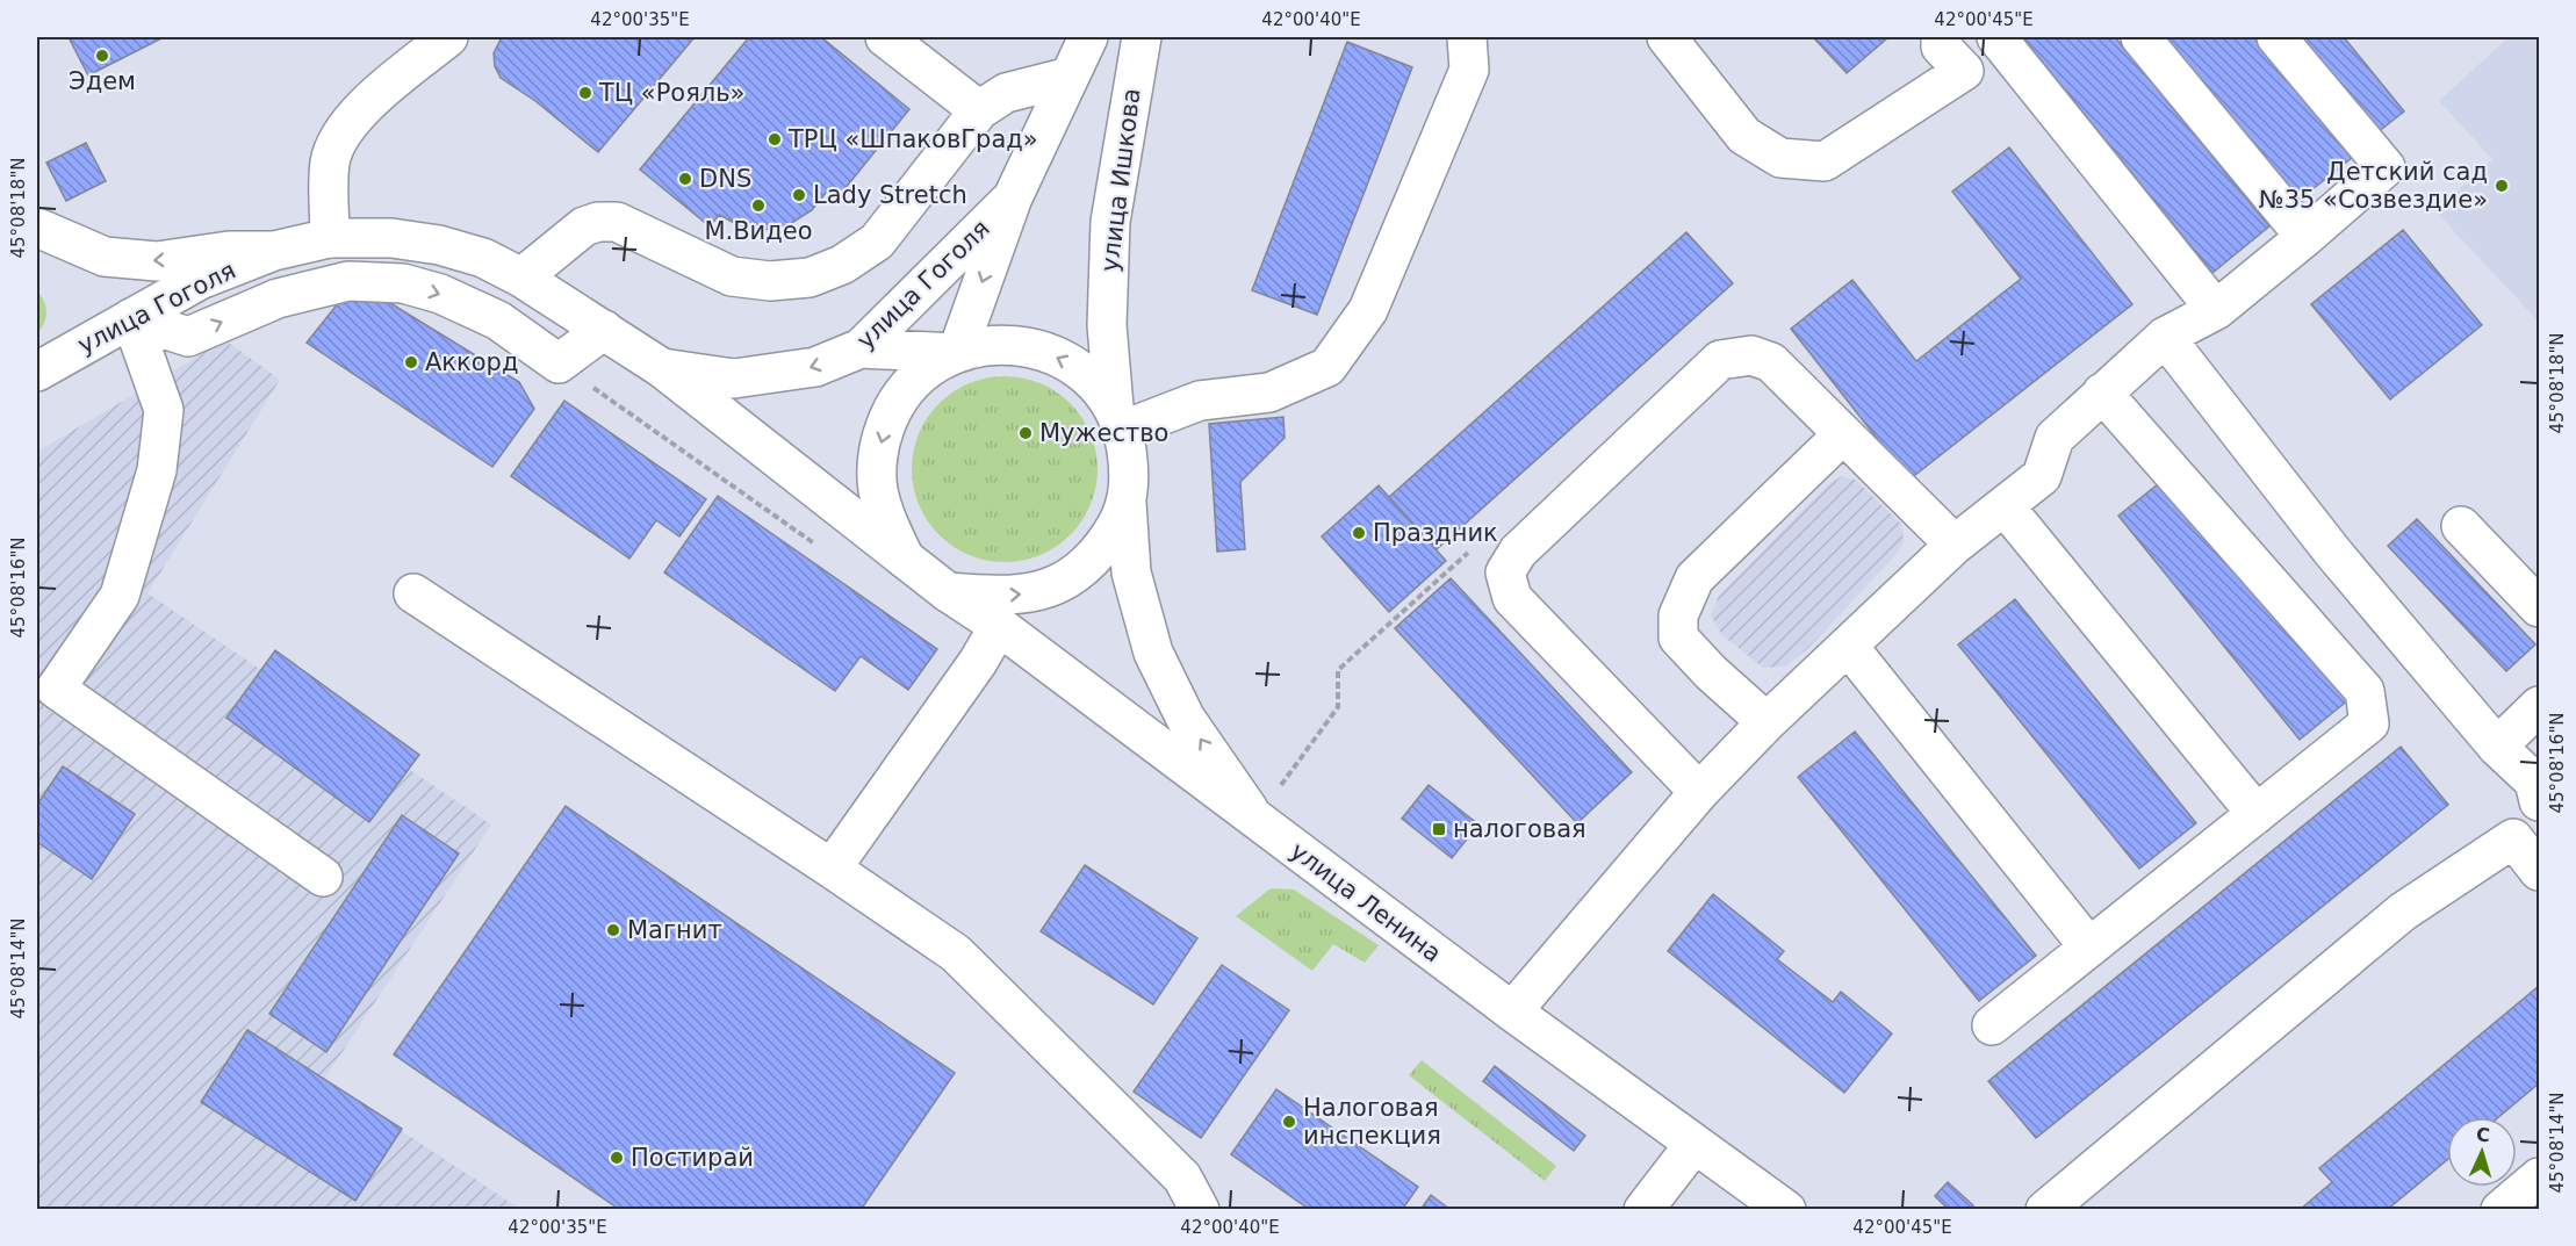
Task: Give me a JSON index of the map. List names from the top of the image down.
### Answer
{
  "streets": {
    "street": ["улица Ишкова", "улица Гоголя", "улица Ленина"]
  },
  "crossings": [
    ["улица Гоголя", "улица Ленина"]
  ],
  "places": {
    "other": [
      "Эдем",
      "ТЦ «Рояль»",
      "ТРЦ «ШпаковГрад»",
      "DNS",
      "Детский сад №35 «Созвездие»",
      "Lady Stretch",
      "M.Видео",
      "Аккорд",
      "Мужество",
      "Праздник",
      "Магнит",
      "Налоговая инспекция",
      "Постирай"
    ],
    "transit": ["налоговая"]
  },
  "north": "top",
  "coordinates": [
    "42°00'35\"E",
    "42°00'40\"E",
    "42°00'45\"E",
    "45°08'18\"N",
    "45°08'16\"N",
    "45°08'14\"N"
  ]
}
